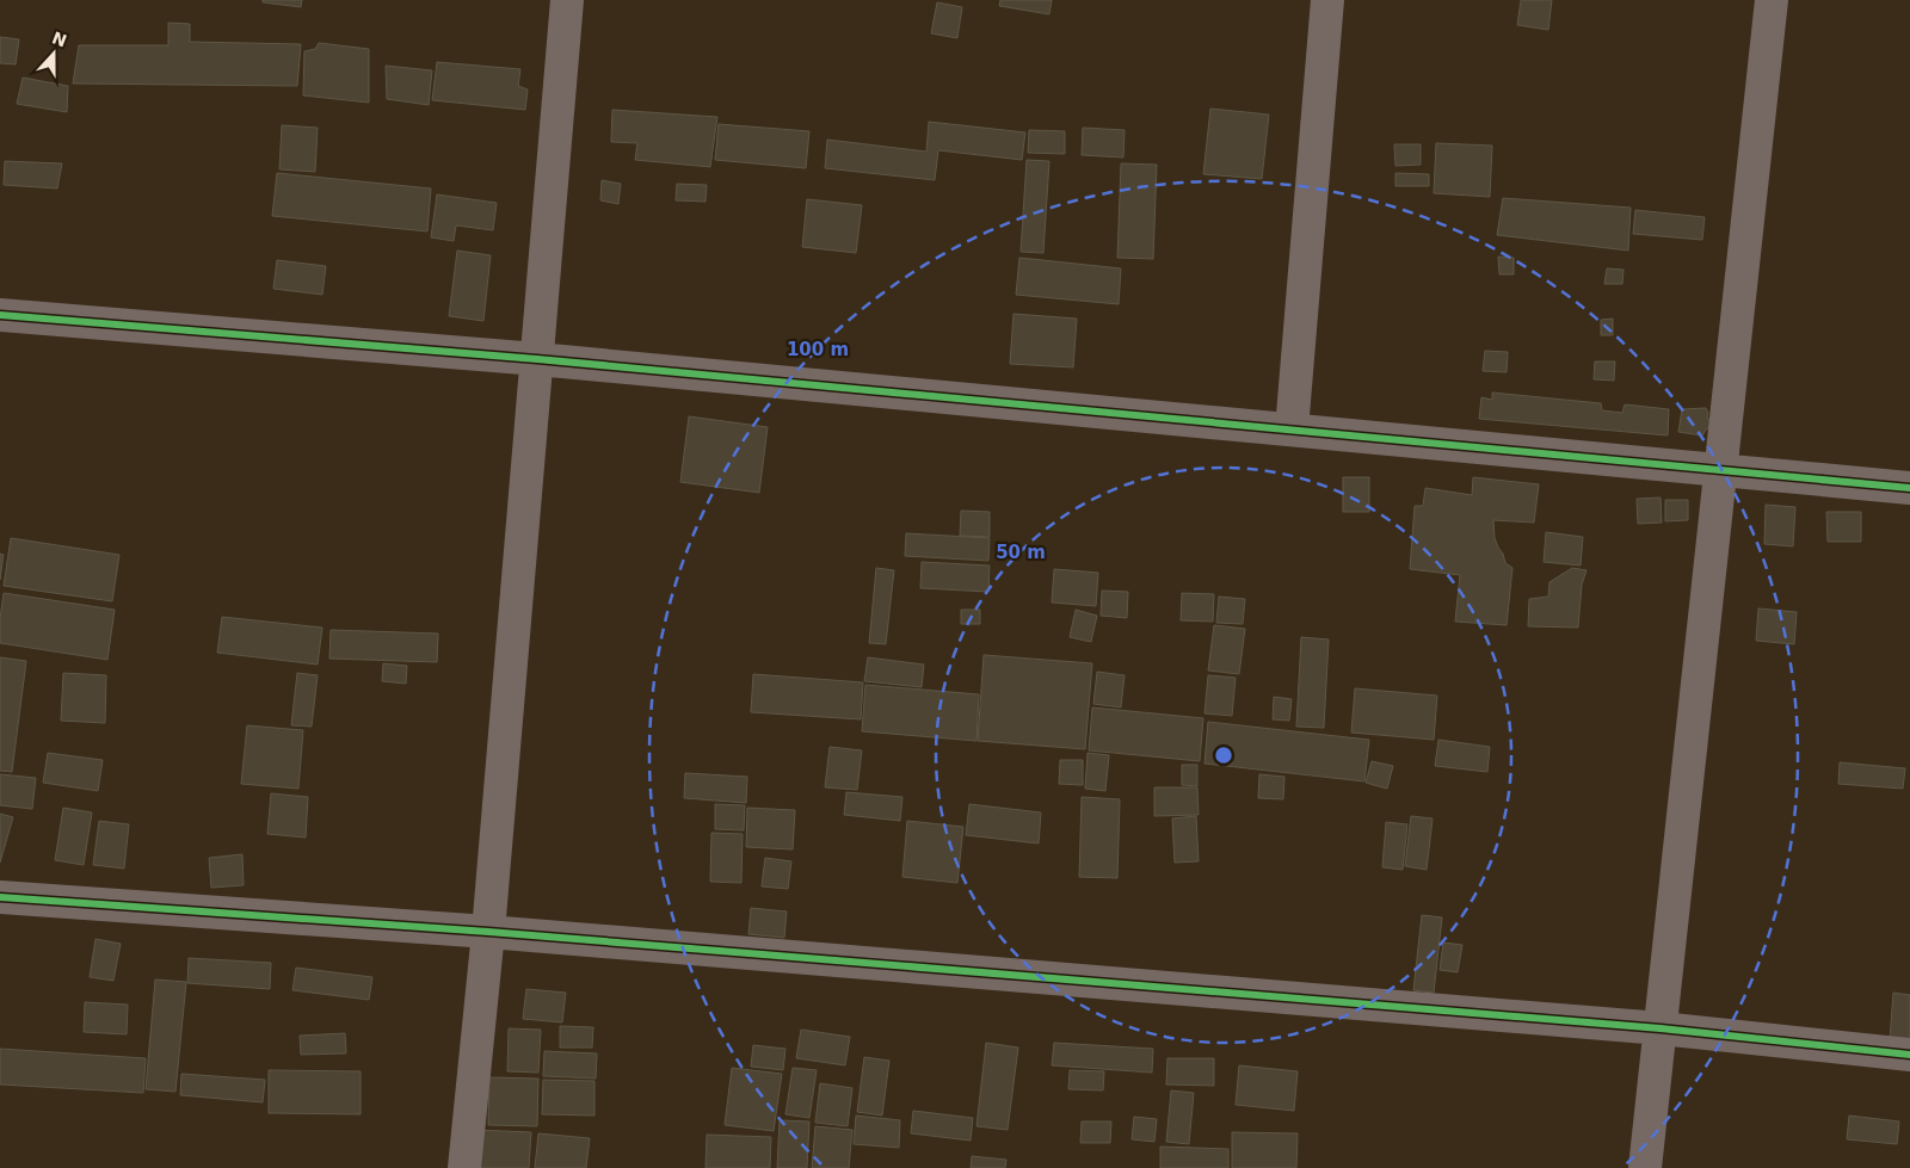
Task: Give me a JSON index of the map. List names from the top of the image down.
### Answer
{
  "north": "top",
  "rings": ["100 m", "50 m"]
}
